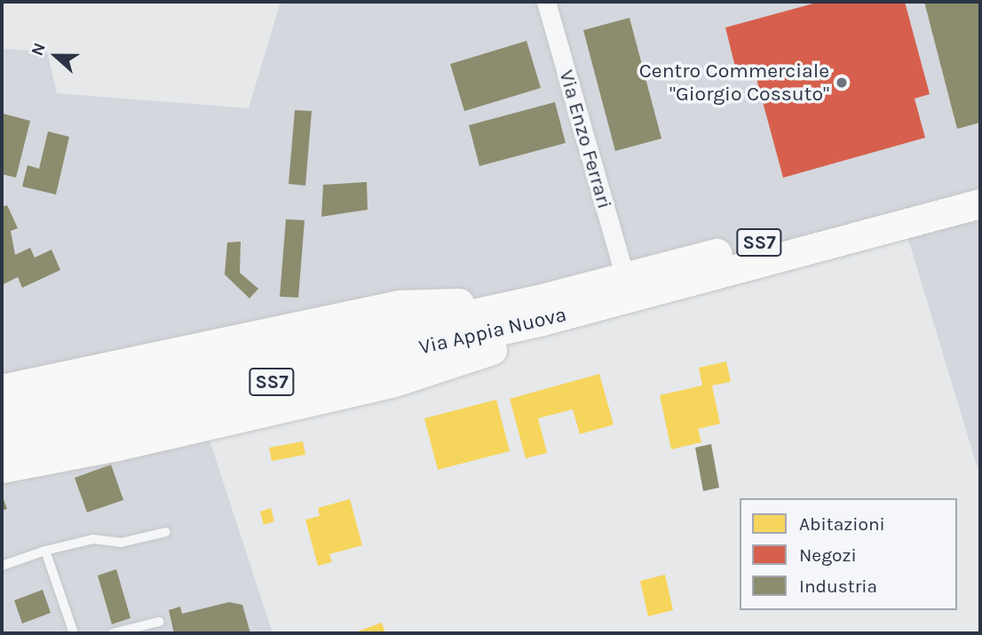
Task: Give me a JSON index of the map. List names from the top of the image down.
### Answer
{
  "streets": {
    "main road": ["SS7", "Via Appia Nuova"],
    "street": ["Via Enzo Ferrari"]
  },
  "crossings": [
    ["Via Enzo Ferrari", "Via Appia Nuova"]
  ],
  "places": ["Centro Commerciale \"Giorgio Cossuto\""],
  "legend": ["Abitazioni", "Negozi", "Industria"],
  "north": "left"
}
